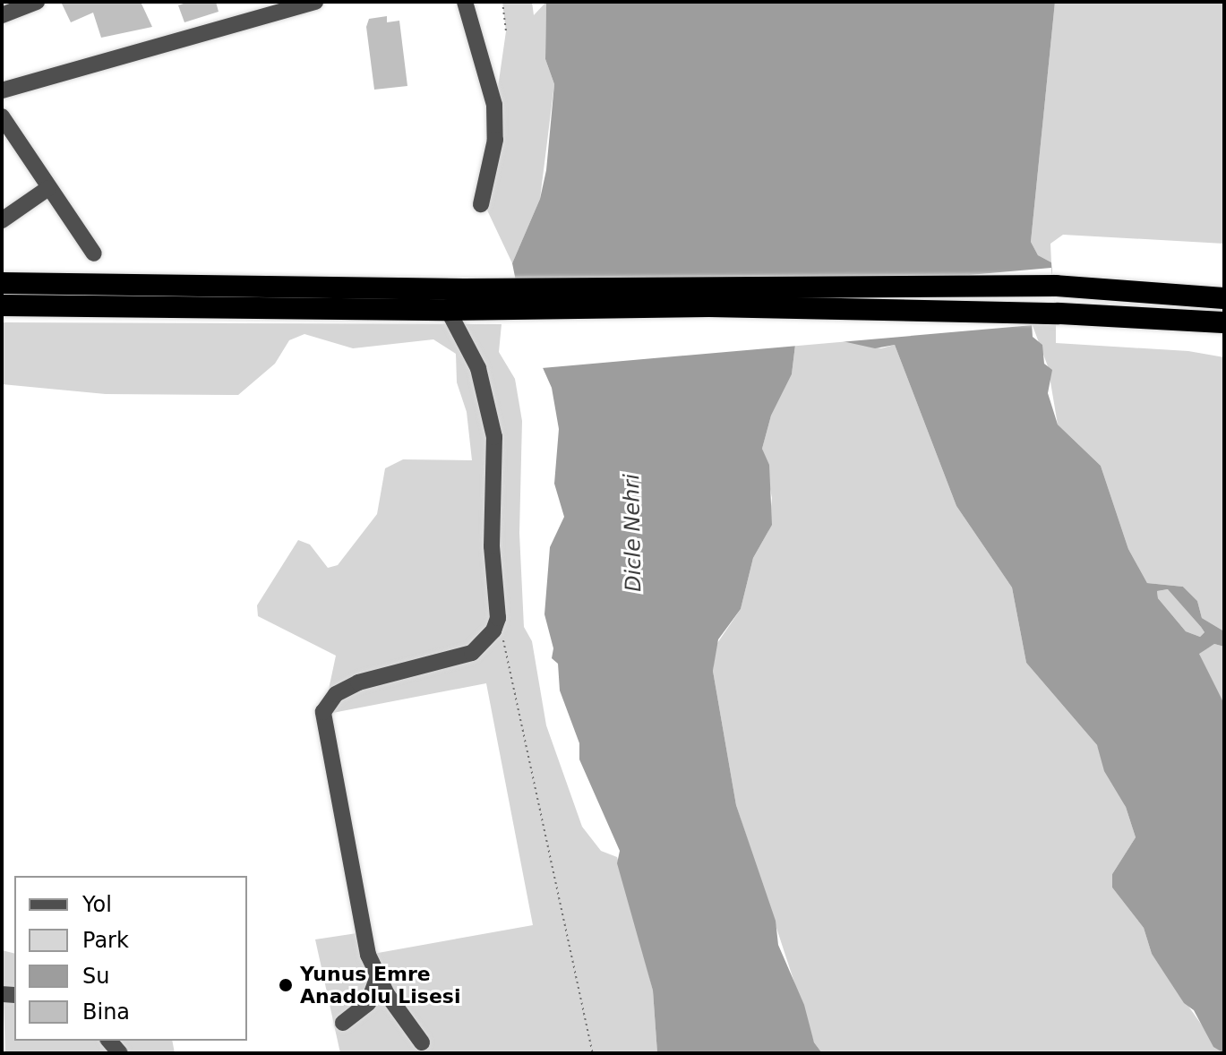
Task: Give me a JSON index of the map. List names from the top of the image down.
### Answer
{
  "water": ["Dicle Nehri"],
  "places": ["Yunus Emre Anadolu Lisesi"],
  "legend": [
    "Yol",
    "Park",
    "Su",
    "Bina"
  ]
}
